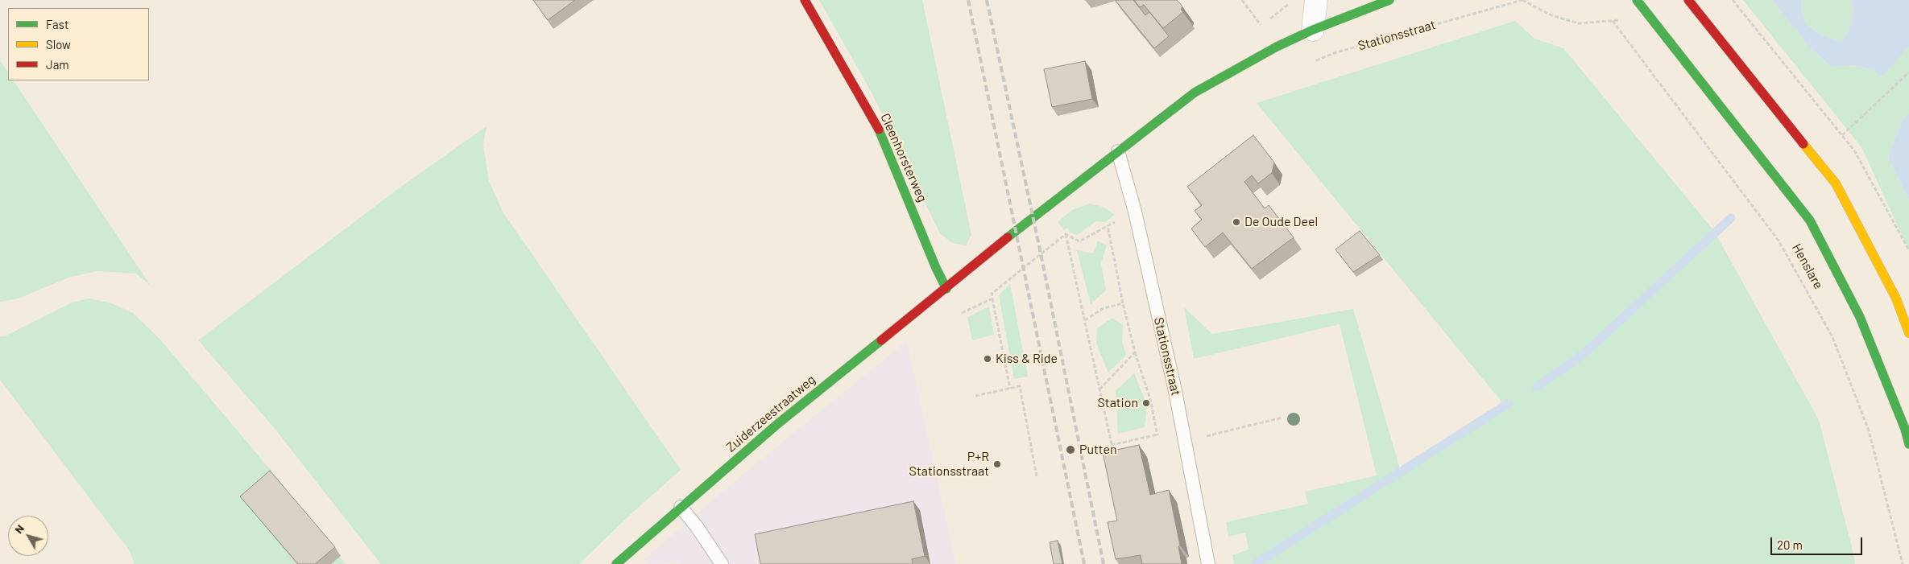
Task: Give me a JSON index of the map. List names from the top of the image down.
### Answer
{
  "streets": {
    "street": ["Cleenhorsterweg", "Henslare", "Zuiderzeestraatweg"],
    "lane": ["Stationsstraat"]
  },
  "crossings": [
    ["Stationsstraat", "Henslare"],
    ["Cleenhorsterweg", "Zuiderzeestraatweg"]
  ],
  "places": [
    "De Oude Deel",
    "Kiss & Ride",
    "Station",
    "Putten",
    "P+R Stationsstraat"
  ],
  "legend": ["Fast", "Slow", "Jam"],
  "scale_bar": "20 m",
  "north": "top left"
}
